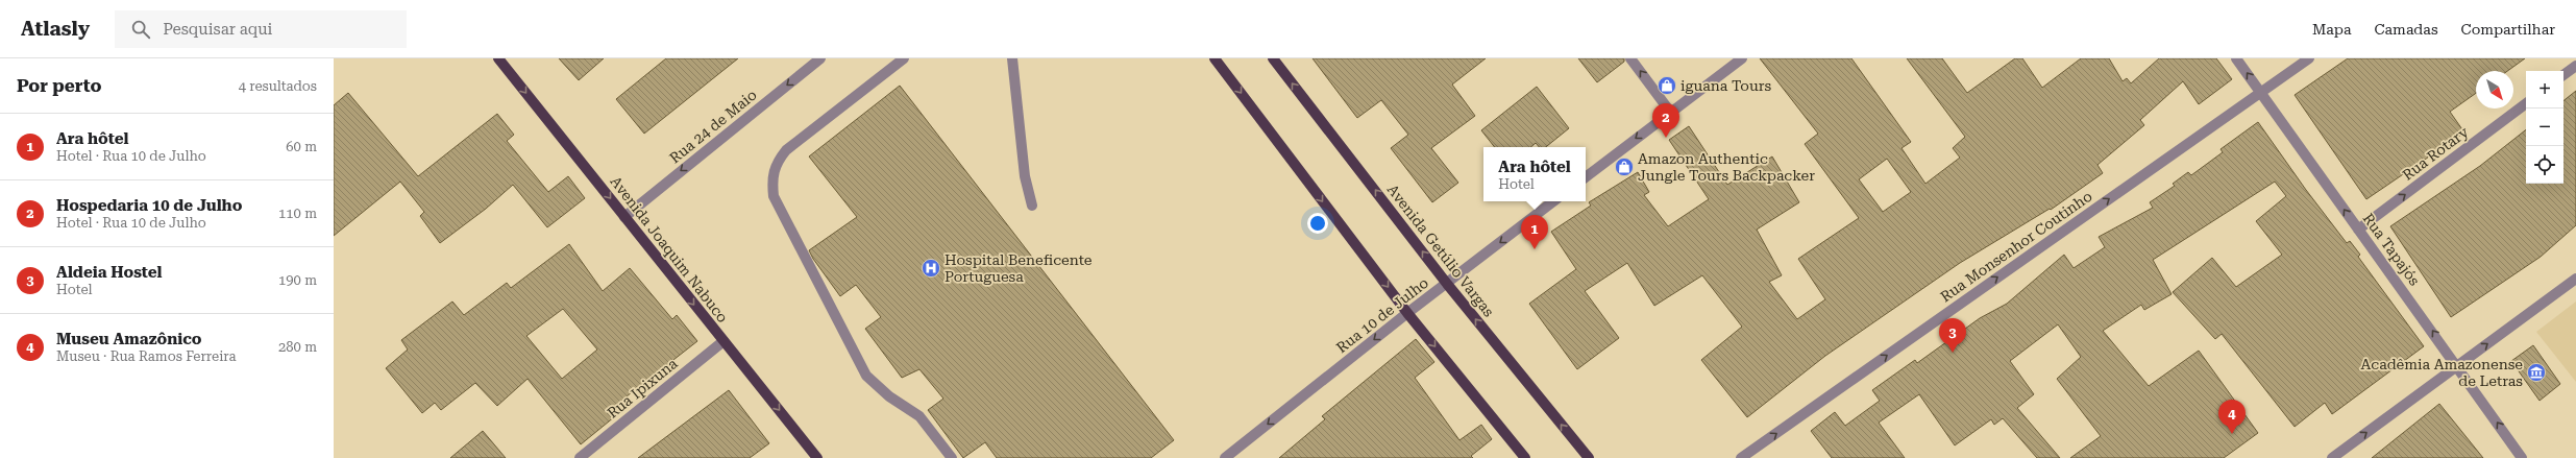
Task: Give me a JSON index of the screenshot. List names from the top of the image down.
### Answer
{
  "streets": {
    "main road": ["Avenida Joaquim Nabuco", "Avenida Getúlio Vargas"],
    "street": [
      "Rua 24 de Maio",
      "Rua Rotary",
      "Rua Monsenhor Coutinho",
      "Rua Tapajós",
      "Rua 10 de Julho",
      "Rua Ipixuna"
    ]
  },
  "crossings": [
    ["Rua 24 de Maio", "Avenida Joaquim Nabuco"],
    ["Rua Rotary", "Rua Tapajós"],
    ["Rua Monsenhor Coutinho", "Rua Tapajós"],
    ["Avenida Joaquim Nabuco", "Rua Ipixuna"],
    ["Avenida Getúlio Vargas", "Rua 10 de Julho"]
  ],
  "one_way": [
    "Rua 24 de Maio",
    "Rua Rotary",
    "Rua Monsenhor Coutinho",
    "Avenida Joaquim Nabuco",
    "Rua Tapajós",
    "Rua 10 de Julho"
  ],
  "places": {
    "shop": ["iguana Tours", "Amazon Authentic Jungle Tours Backpacker"],
    "hospital": ["Hospital Beneficente Portuguesa"],
    "museum": ["Acadêmia Amazonense de Letras"]
  },
  "north": "bottom right",
  "page": {
    "header": "Atlasly",
    "search": "Pesquisar aqui",
    "nav": ["Mapa", "Camadas", "Compartilhar"],
    "heading": ["Por perto", "4 resultados"],
    "map_buttons": ["+", "−"],
    "pins": [
      "2",
      "1",
      "3",
      "4"
    ],
    "list": [
      {
        "mark": "1",
        "name": "Ara hôtel",
        "note": "Hotel · Rua 10 de Julho",
        "value": "60 m"
      },
      {
        "mark": "2",
        "name": "Hospedaria 10 de Julho",
        "note": "Hotel · Rua 10 de Julho",
        "value": "110 m"
      },
      {
        "mark": "3",
        "name": "Aldeia Hostel",
        "note": "Hotel",
        "value": "190 m"
      },
      {
        "mark": "4",
        "name": "Museu Amazônico",
        "note": "Museu · Rua Ramos Ferreira",
        "value": "280 m"
      }
    ],
    "popup": ["Ara hôtel", "Hotel"]
  }
}
